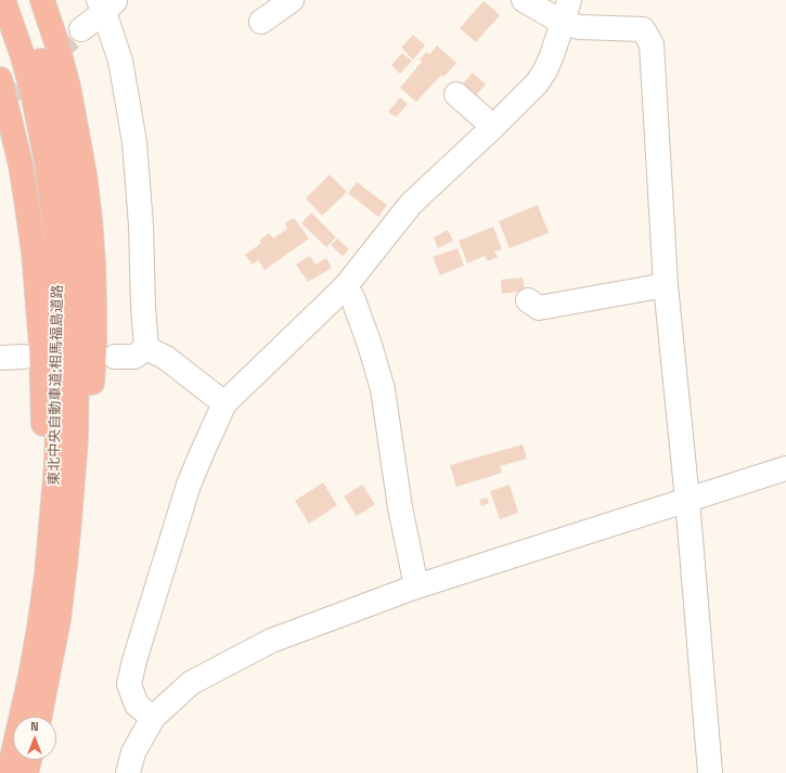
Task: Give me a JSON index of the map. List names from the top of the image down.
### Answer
{
  "streets": {
    "highway": ["東北中央自動車道;相馬福島道路"]
  },
  "north": "top"
}
